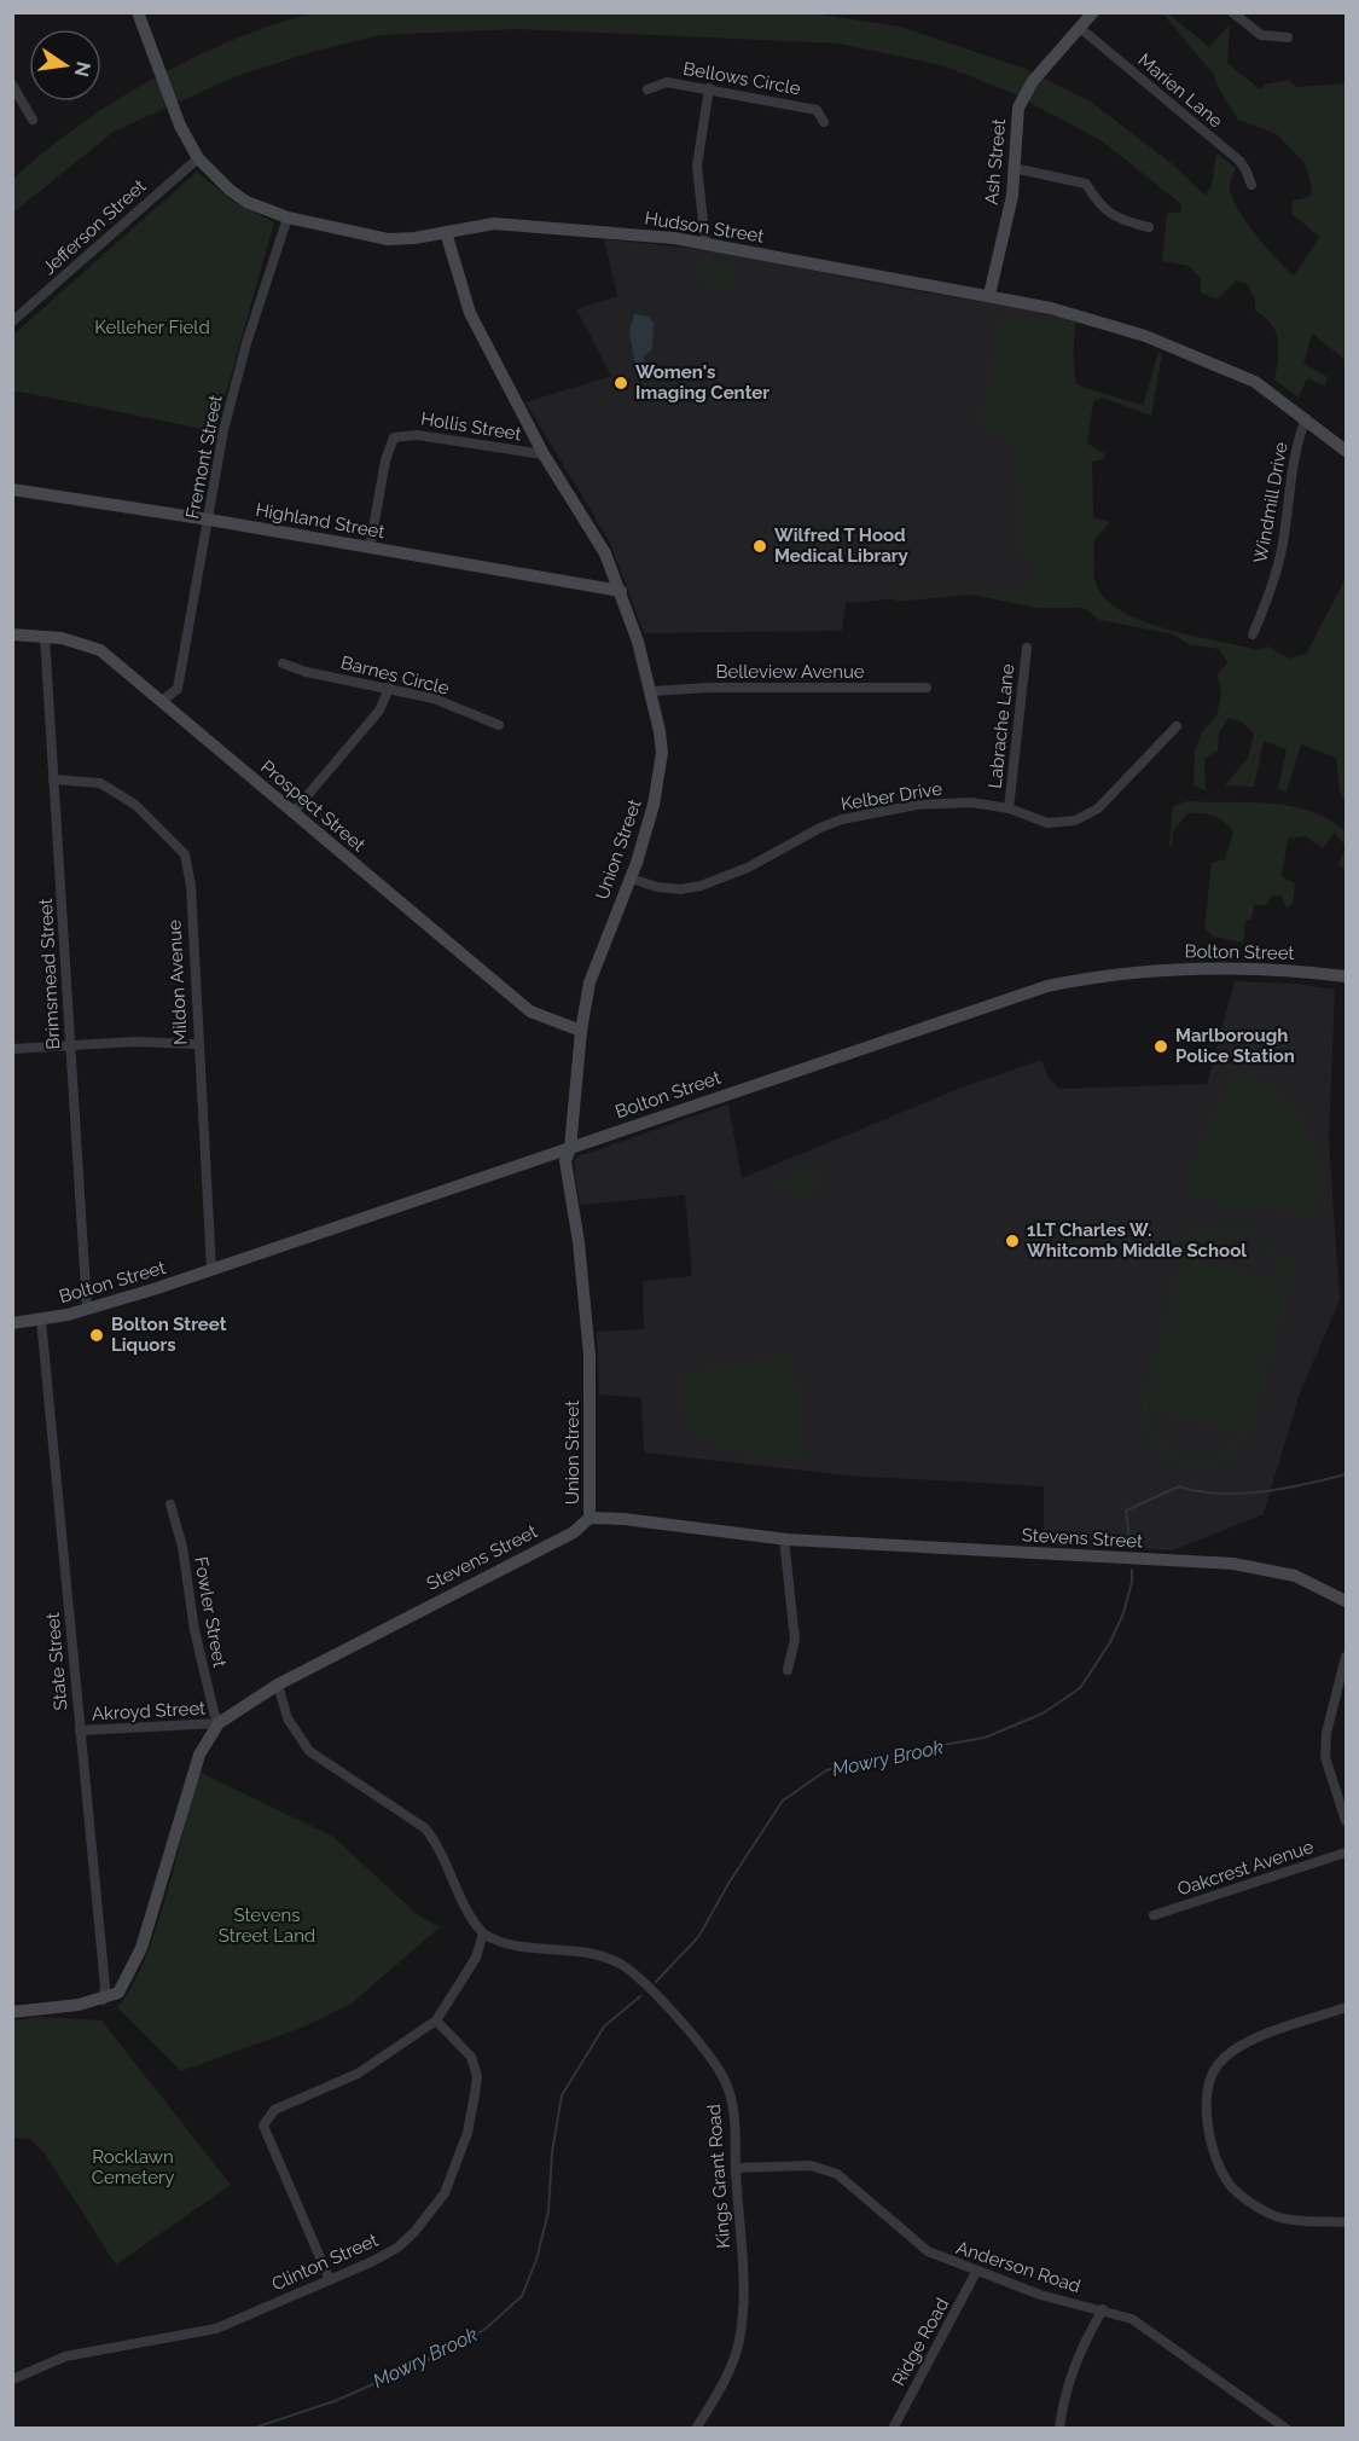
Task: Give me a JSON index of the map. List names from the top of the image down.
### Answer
{
  "streets": {
    "street": [
      "Bellows Circle",
      "Marien Lane",
      "Ash Street",
      "Jefferson Street",
      "Hudson Street",
      "Hollis Street",
      "Fremont Street",
      "Windmill Drive",
      "Highland Street",
      "Belleview Avenue",
      "Barnes Circle",
      "Labrache Lane",
      "Kelber Drive",
      "Prospect Street",
      "Union Street",
      "Bolton Street",
      "Brimsmead Street",
      "Mildon Avenue",
      "Stevens Street",
      "Fowler Street",
      "State Street",
      "Akroyd Street",
      "Oakcrest Avenue",
      "Kings Grant Road",
      "Clinton Street",
      "Anderson Road",
      "Ridge Road"
    ]
  },
  "crossings": [
    ["Marien Lane", "Ash Street"],
    ["Ash Street", "Hudson Street"],
    ["Jefferson Street", "Hudson Street"],
    ["Hudson Street", "Fremont Street"],
    ["Hudson Street", "Windmill Drive"],
    ["Hudson Street", "Union Street"],
    ["Hollis Street", "Highland Street"],
    ["Hollis Street", "Union Street"],
    ["Fremont Street", "Highland Street"],
    ["Fremont Street", "Prospect Street"],
    ["Highland Street", "Union Street"],
    ["Belleview Avenue", "Union Street"],
    ["Labrache Lane", "Kelber Drive"],
    ["Kelber Drive", "Union Street"],
    ["Prospect Street", "Union Street"],
    ["Prospect Street", "Brimsmead Street"],
    ["Union Street", "Bolton Street"],
    ["Union Street", "Stevens Street"],
    ["Bolton Street", "Brimsmead Street"],
    ["Bolton Street", "Mildon Avenue"],
    ["Bolton Street", "State Street"],
    ["Brimsmead Street", "Mildon Avenue"],
    ["Stevens Street", "Fowler Street"],
    ["Stevens Street", "State Street"],
    ["Stevens Street", "Akroyd Street"],
    ["Fowler Street", "Akroyd Street"],
    ["State Street", "Akroyd Street"],
    ["Kings Grant Road", "Anderson Road"],
    ["Anderson Road", "Ridge Road"]
  ],
  "water": ["Mowry Brook"],
  "parks": ["Kelleher Field", "Stevens Street Land", "Rocklawn Cemetery"],
  "places": [
    "Women's Imaging Center",
    "Wilfred T Hood Medical Library",
    "Marlborough Police Station",
    "1LT Charles W. Whitcomb Middle School",
    "Bolton Street Liquors"
  ],
  "north": "right"
}
